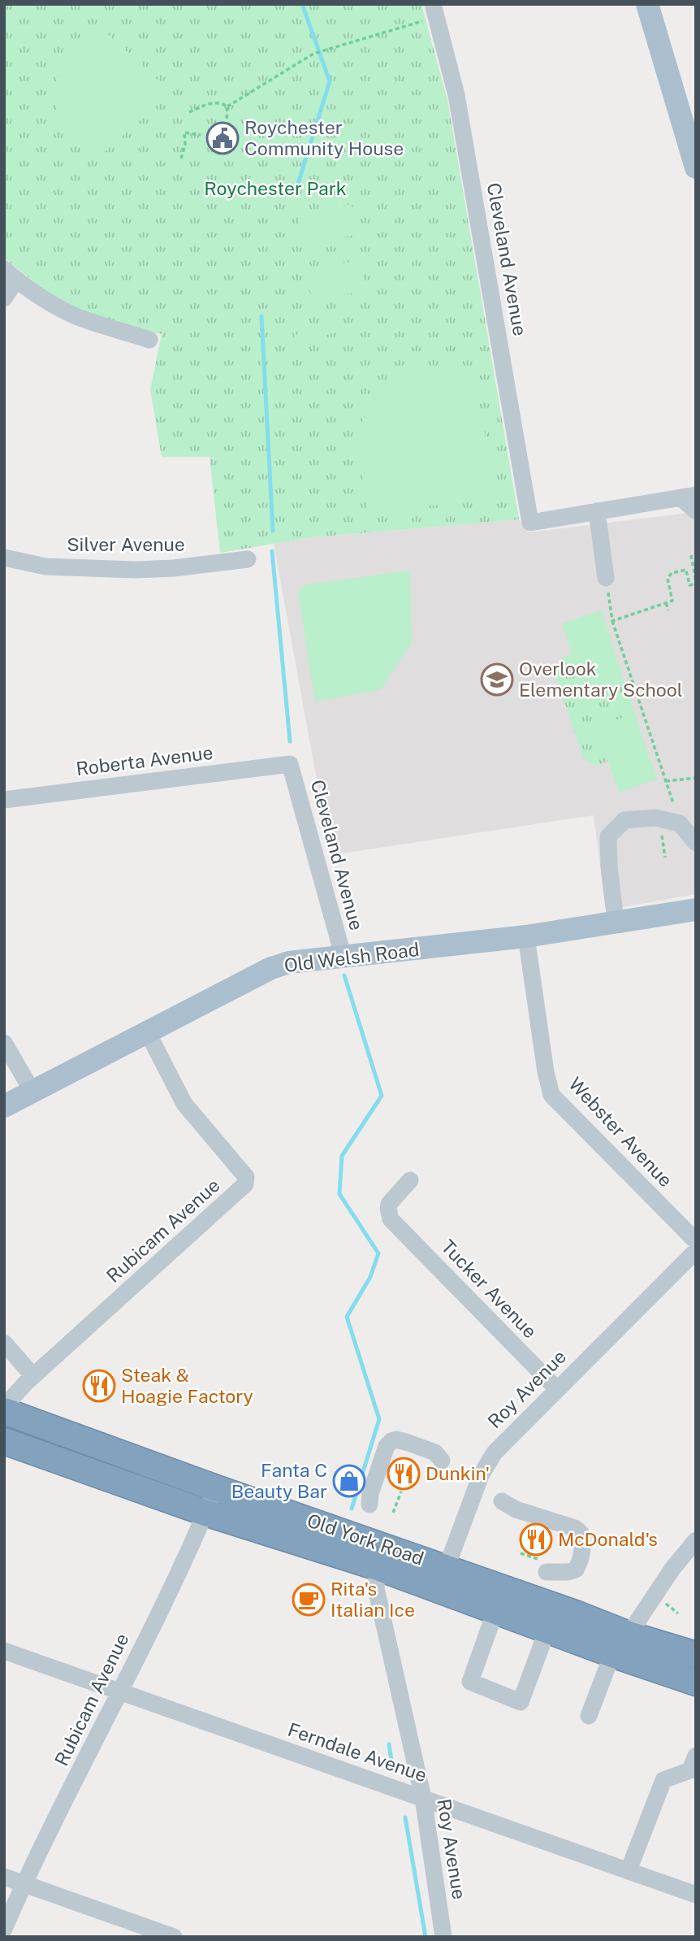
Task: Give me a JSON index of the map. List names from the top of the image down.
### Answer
{
  "streets": {
    "highway": ["Old York Road"],
    "main road": ["Old Welsh Road"],
    "street": [
      "Cleveland Avenue",
      "Silver Avenue",
      "Roberta Avenue",
      "Webster Avenue",
      "Rubicam Avenue",
      "Tucker Avenue",
      "Roy Avenue",
      "Ferndale Avenue"
    ]
  },
  "crossings": [
    ["Cleveland Avenue", "Roberta Avenue"],
    ["Cleveland Avenue", "Old Welsh Road"],
    ["Old Welsh Road", "Webster Avenue"],
    ["Old Welsh Road", "Rubicam Avenue"],
    ["Rubicam Avenue", "Old York Road"],
    ["Rubicam Avenue", "Ferndale Avenue"],
    ["Tucker Avenue", "Roy Avenue"],
    ["Roy Avenue", "Old York Road"],
    ["Roy Avenue", "Ferndale Avenue"]
  ],
  "parks": ["Roychester Park"],
  "places": {
    "public building": ["Roychester Community House"],
    "school or university": ["Overlook Elementary School"],
    "restaurant": ["Steak & Hoagie Factory", "Dunkin'", "McDonald's"],
    "shop": ["Fanta C Beauty Bar"],
    "cafe": ["Rita's Italian Ice"]
  }
}
